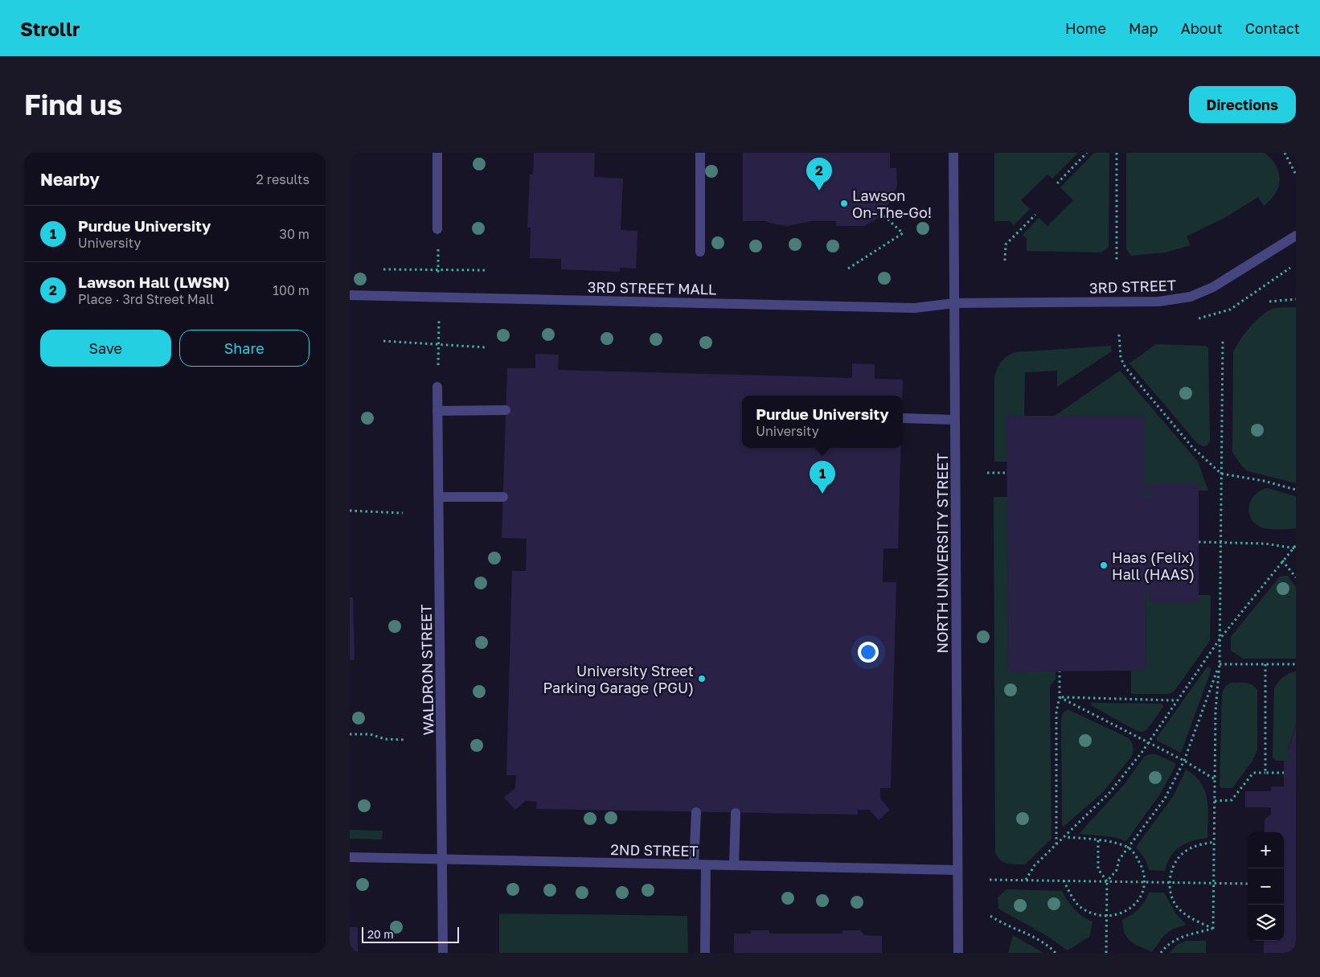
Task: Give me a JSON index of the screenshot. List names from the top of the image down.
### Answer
{
  "streets": {
    "street": [
      "3RD STREET",
      "3RD STREET MALL",
      "NORTH UNIVERSITY STREET",
      "WALDRON STREET",
      "2ND STREET"
    ]
  },
  "crossings": [
    ["3RD STREET", "3RD STREET MALL"],
    ["3RD STREET", "NORTH UNIVERSITY STREET"],
    ["3RD STREET MALL", "NORTH UNIVERSITY STREET"],
    ["NORTH UNIVERSITY STREET", "2ND STREET"],
    ["WALDRON STREET", "2ND STREET"]
  ],
  "places": ["Lawson On-The-Go!", "Haas (Felix) Hall (HAAS)", "University Street Parking Garage (PGU)"],
  "scale_bar": "20 m",
  "page": {
    "header": "Strollr",
    "nav": [
      "Home",
      "Map",
      "About",
      "Contact"
    ],
    "buttons": [
      "Directions",
      ["Save", "Share"]
    ],
    "title": "Find us",
    "heading": ["Nearby", "2 results"],
    "pins": ["2", "1"],
    "list": [
      {
        "mark": "1",
        "name": "Purdue University",
        "note": "University",
        "value": "30 m"
      },
      {
        "mark": "2",
        "name": "Lawson Hall (LWSN)",
        "note": "Place · 3rd Street Mall",
        "value": "100 m"
      }
    ],
    "popup": ["Purdue University", "University"],
    "map_buttons": ["+", "−"],
    "scale": "20 m"
  }
}
